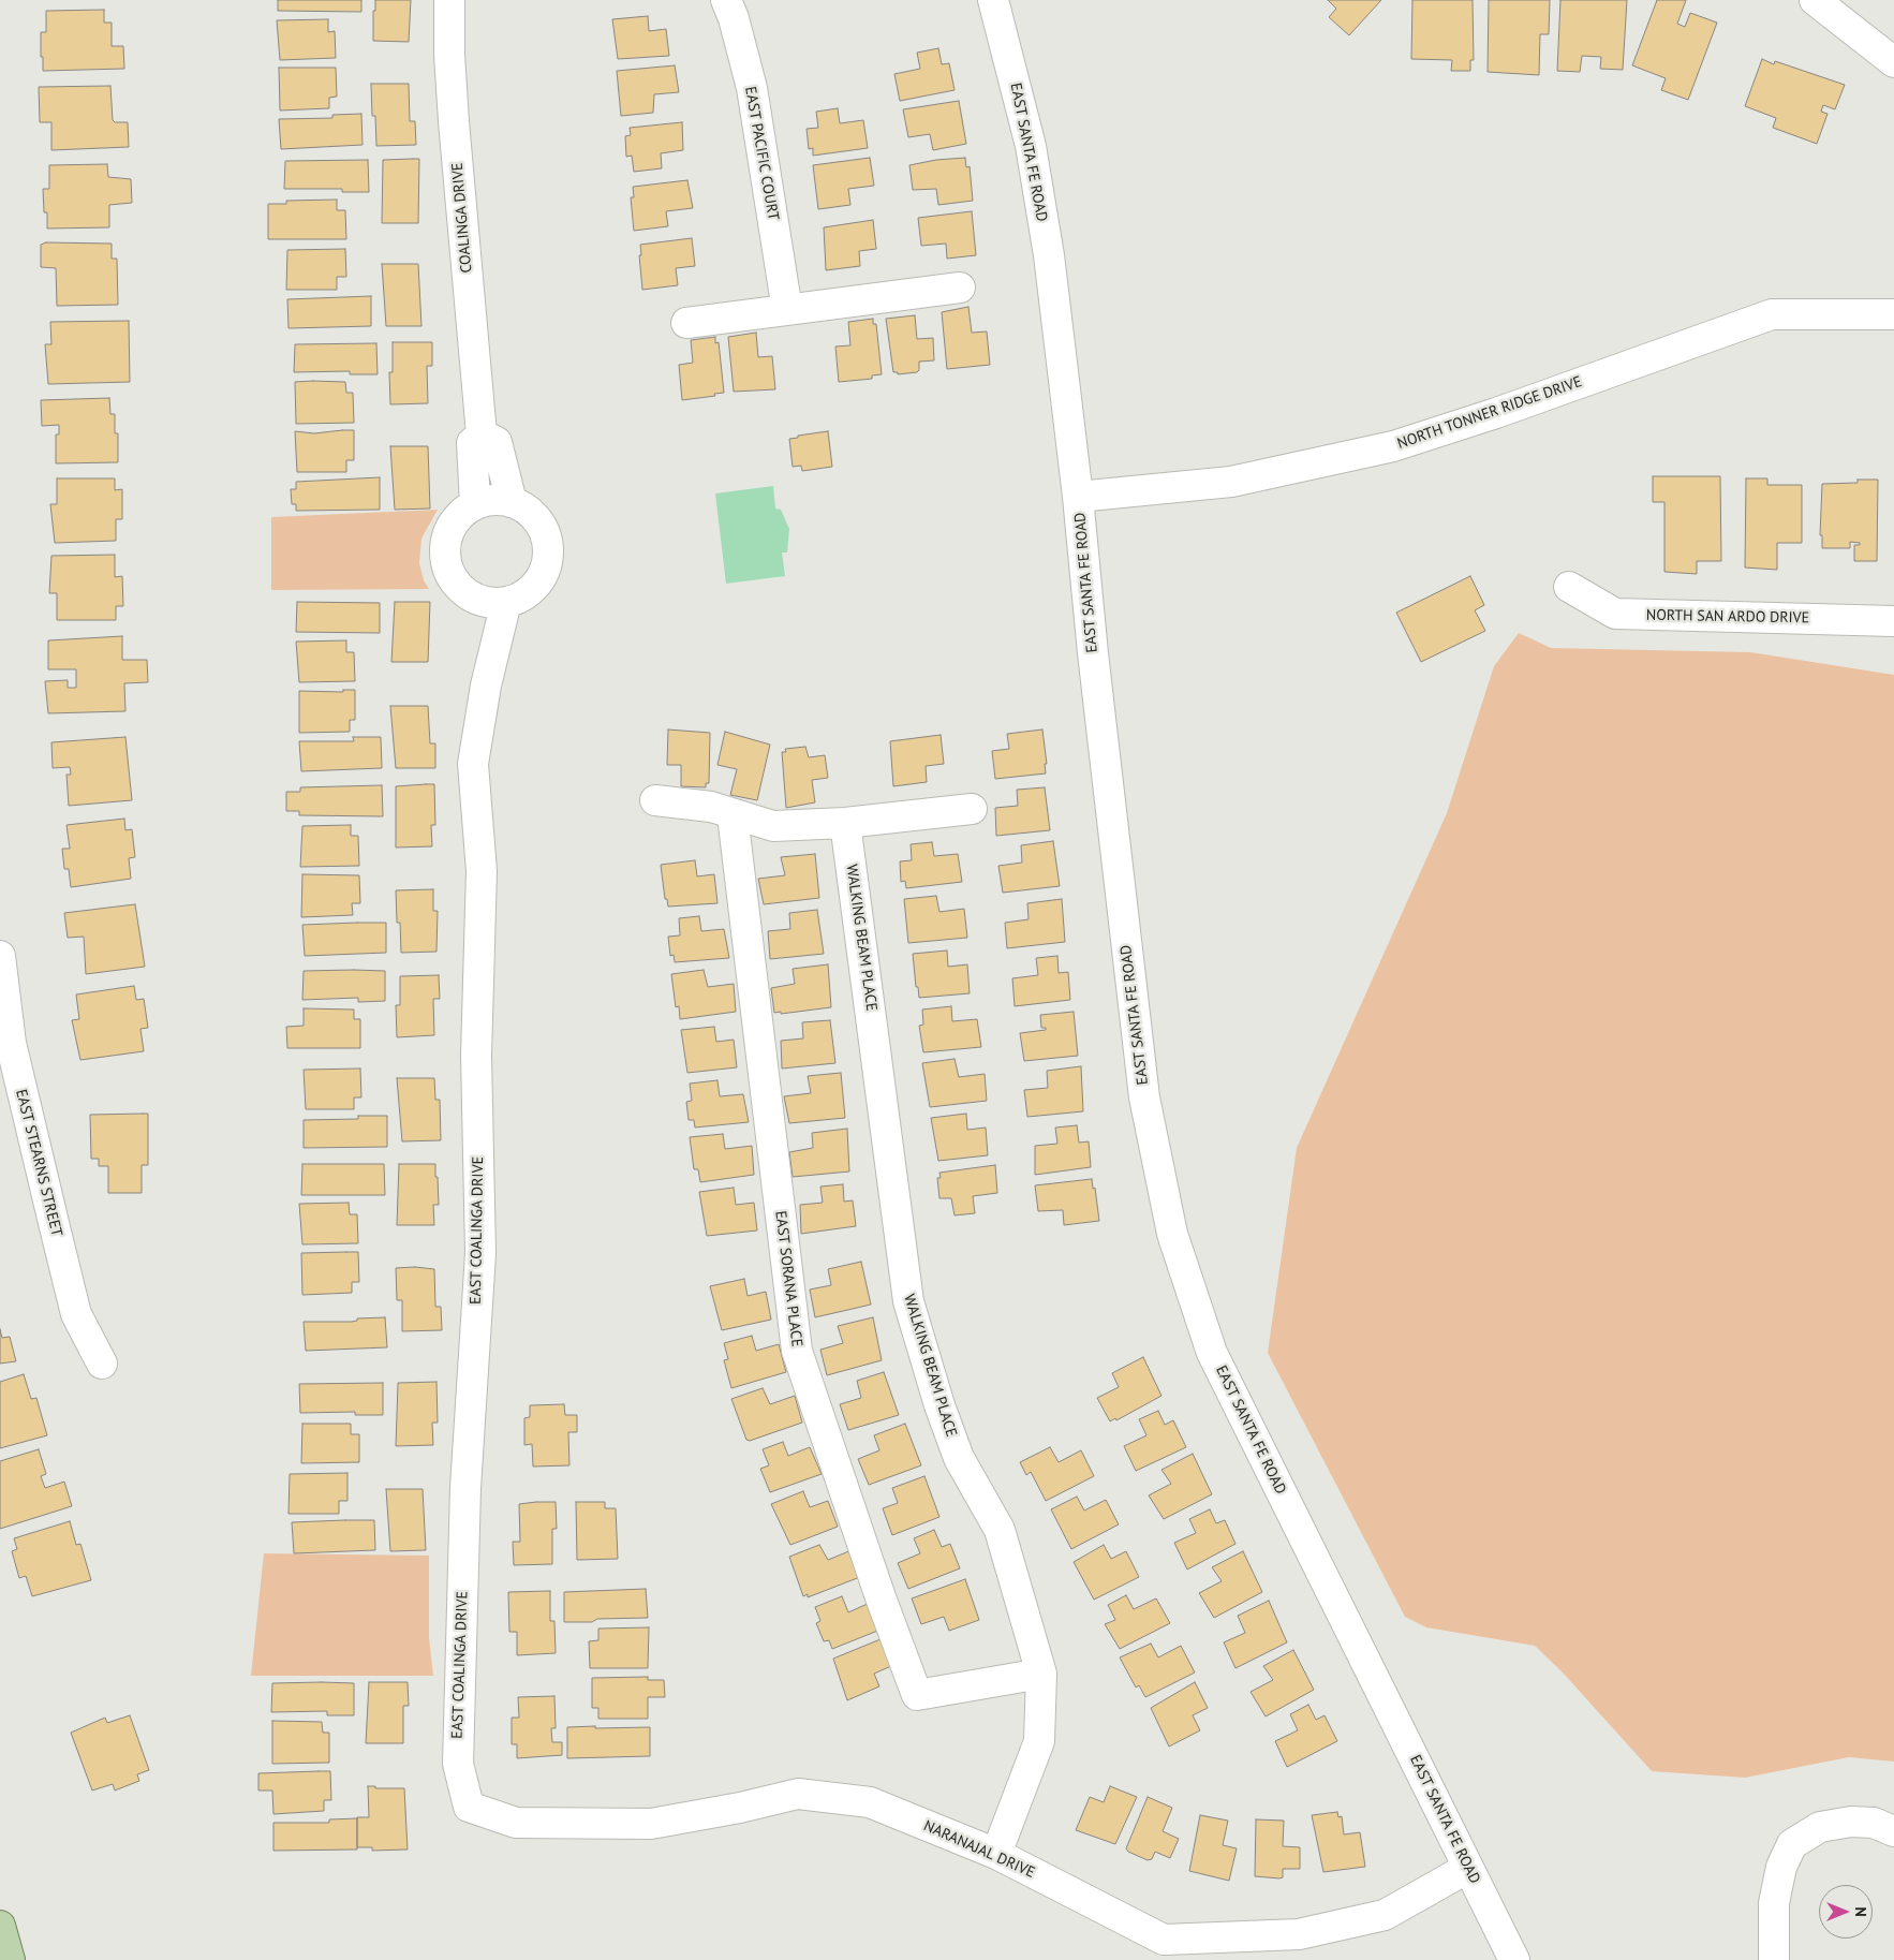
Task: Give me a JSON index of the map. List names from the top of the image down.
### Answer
{
  "streets": {
    "street": [
      "EAST SANTA FE ROAD",
      "EAST PACIFIC COURT",
      "COALINGA DRIVE",
      "NORTH TONNER RIDGE DRIVE",
      "NORTH SAN ARDO DRIVE",
      "WALKING BEAM PLACE",
      "EAST STEARNS STREET",
      "EAST COALINGA DRIVE",
      "EAST SORANA PLACE",
      "NARANAJAL DRIVE"
    ]
  },
  "crossings": [
    ["EAST SANTA FE ROAD", "NORTH TONNER RIDGE DRIVE"],
    ["EAST SANTA FE ROAD", "NARANAJAL DRIVE"],
    ["COALINGA DRIVE", "EAST COALINGA DRIVE"],
    ["WALKING BEAM PLACE", "EAST SORANA PLACE"],
    ["WALKING BEAM PLACE", "NARANAJAL DRIVE"],
    ["EAST COALINGA DRIVE", "NARANAJAL DRIVE"]
  ],
  "north": "right"
}
